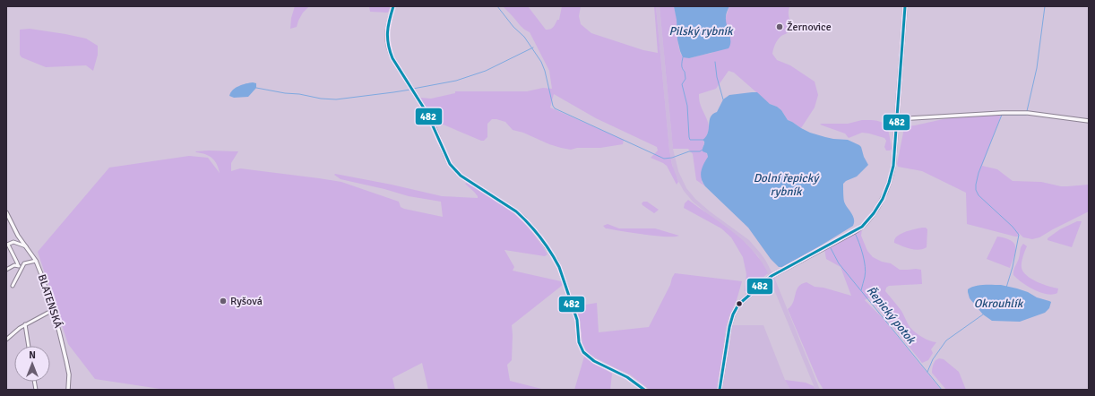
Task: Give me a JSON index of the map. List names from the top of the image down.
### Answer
{
  "streets": {
    "street": ["BLATENSKÁ"]
  },
  "water": [
    "Pilský rybník",
    "Dolní řepický rybník",
    "Okrouhlík",
    "Řepický potok"
  ],
  "places": ["Žernovice", "Ryšová"],
  "lines": ["transit line 482"],
  "north": "top"
}
